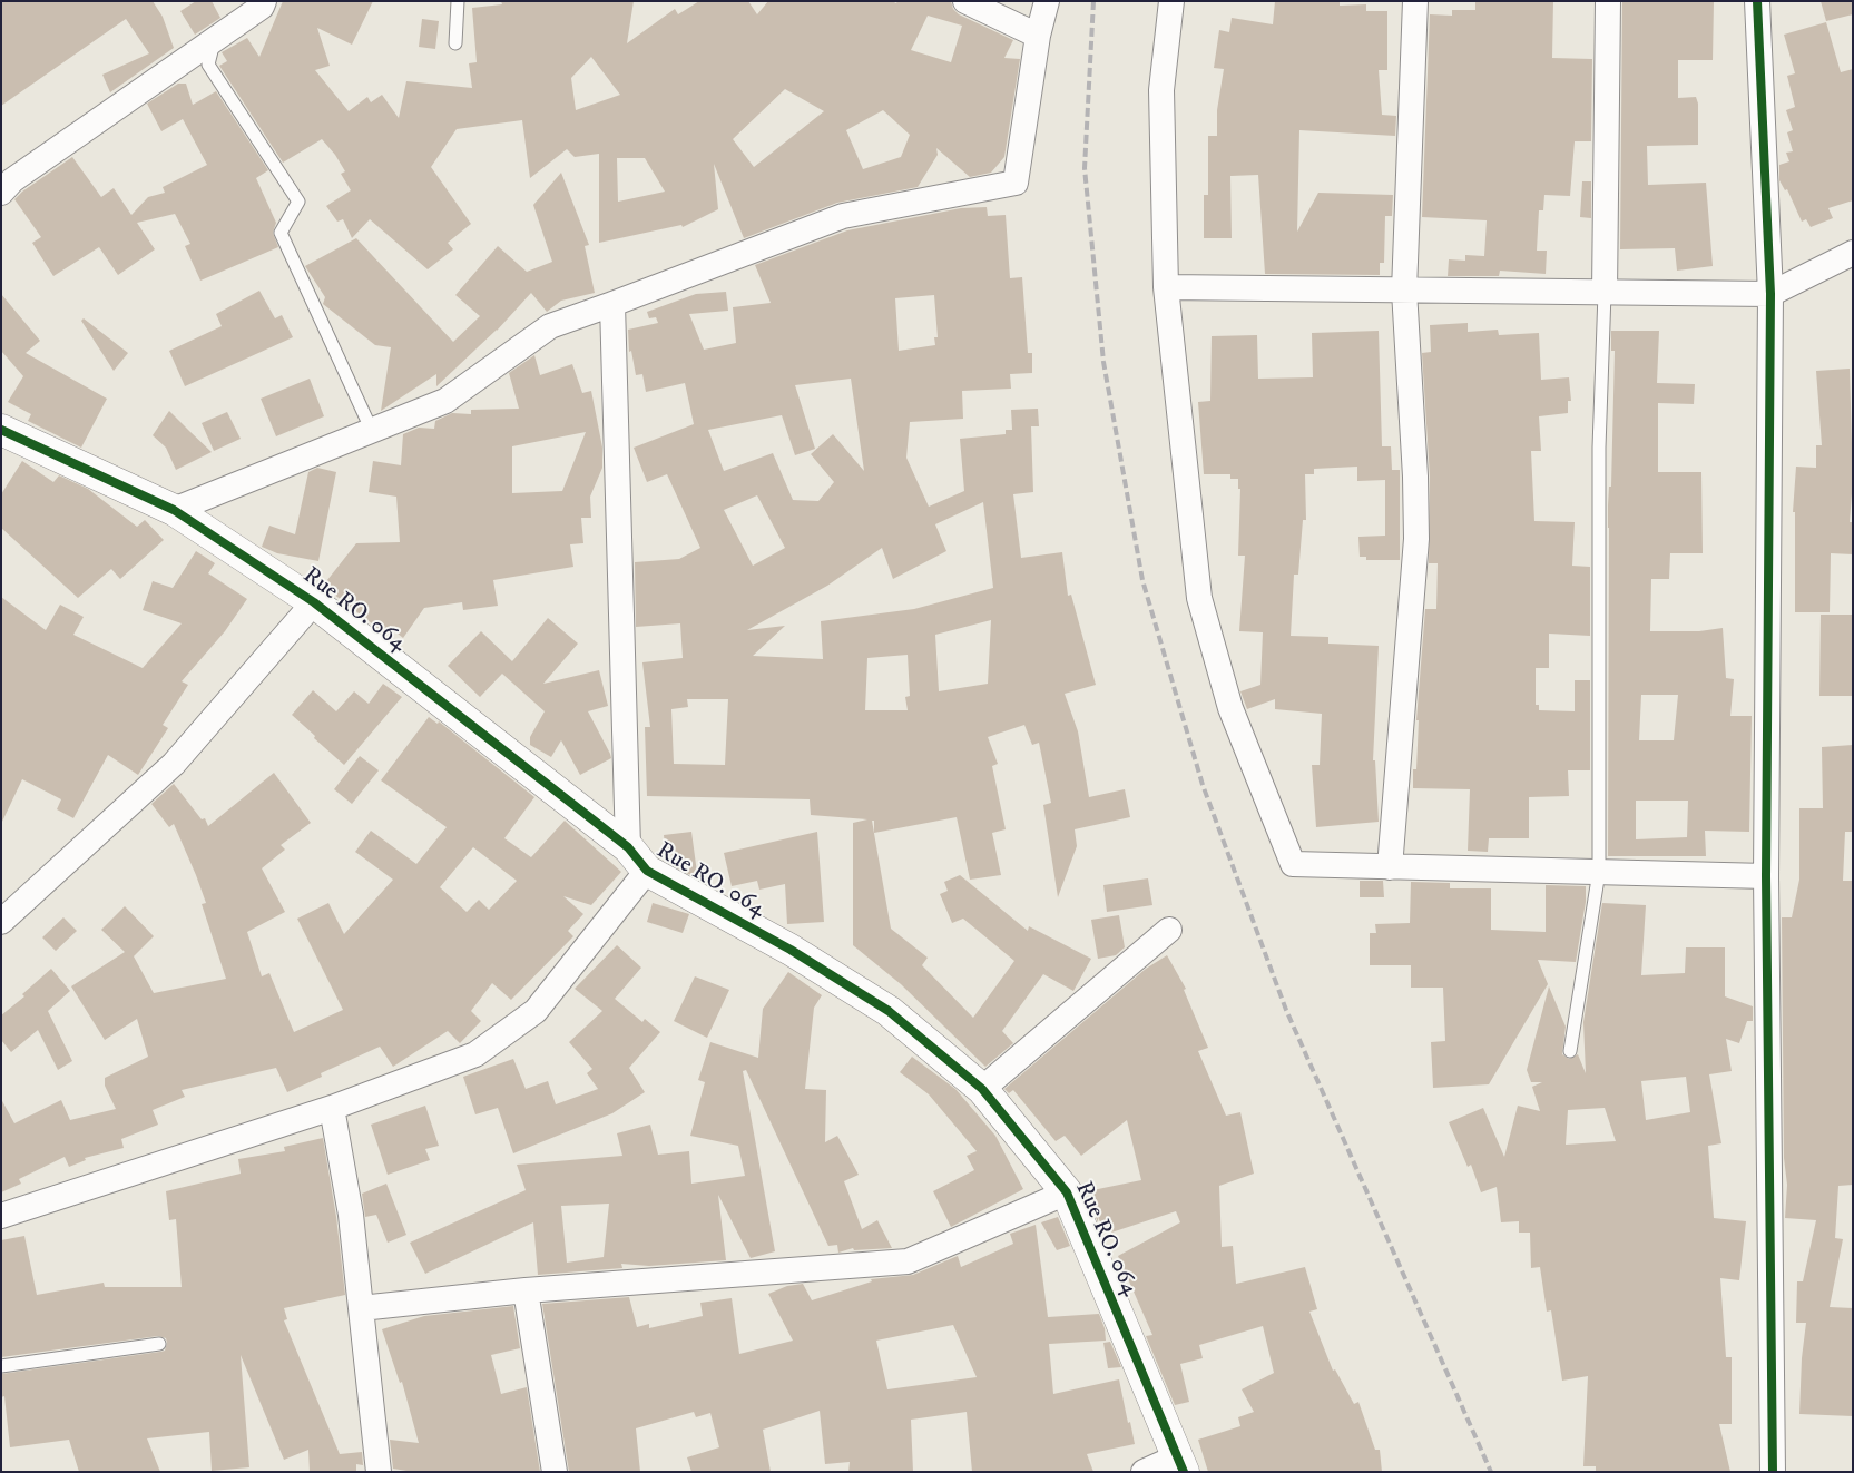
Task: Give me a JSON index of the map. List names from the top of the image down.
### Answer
{
  "streets": {
    "street": ["Rue RO. 064"]
  }
}
